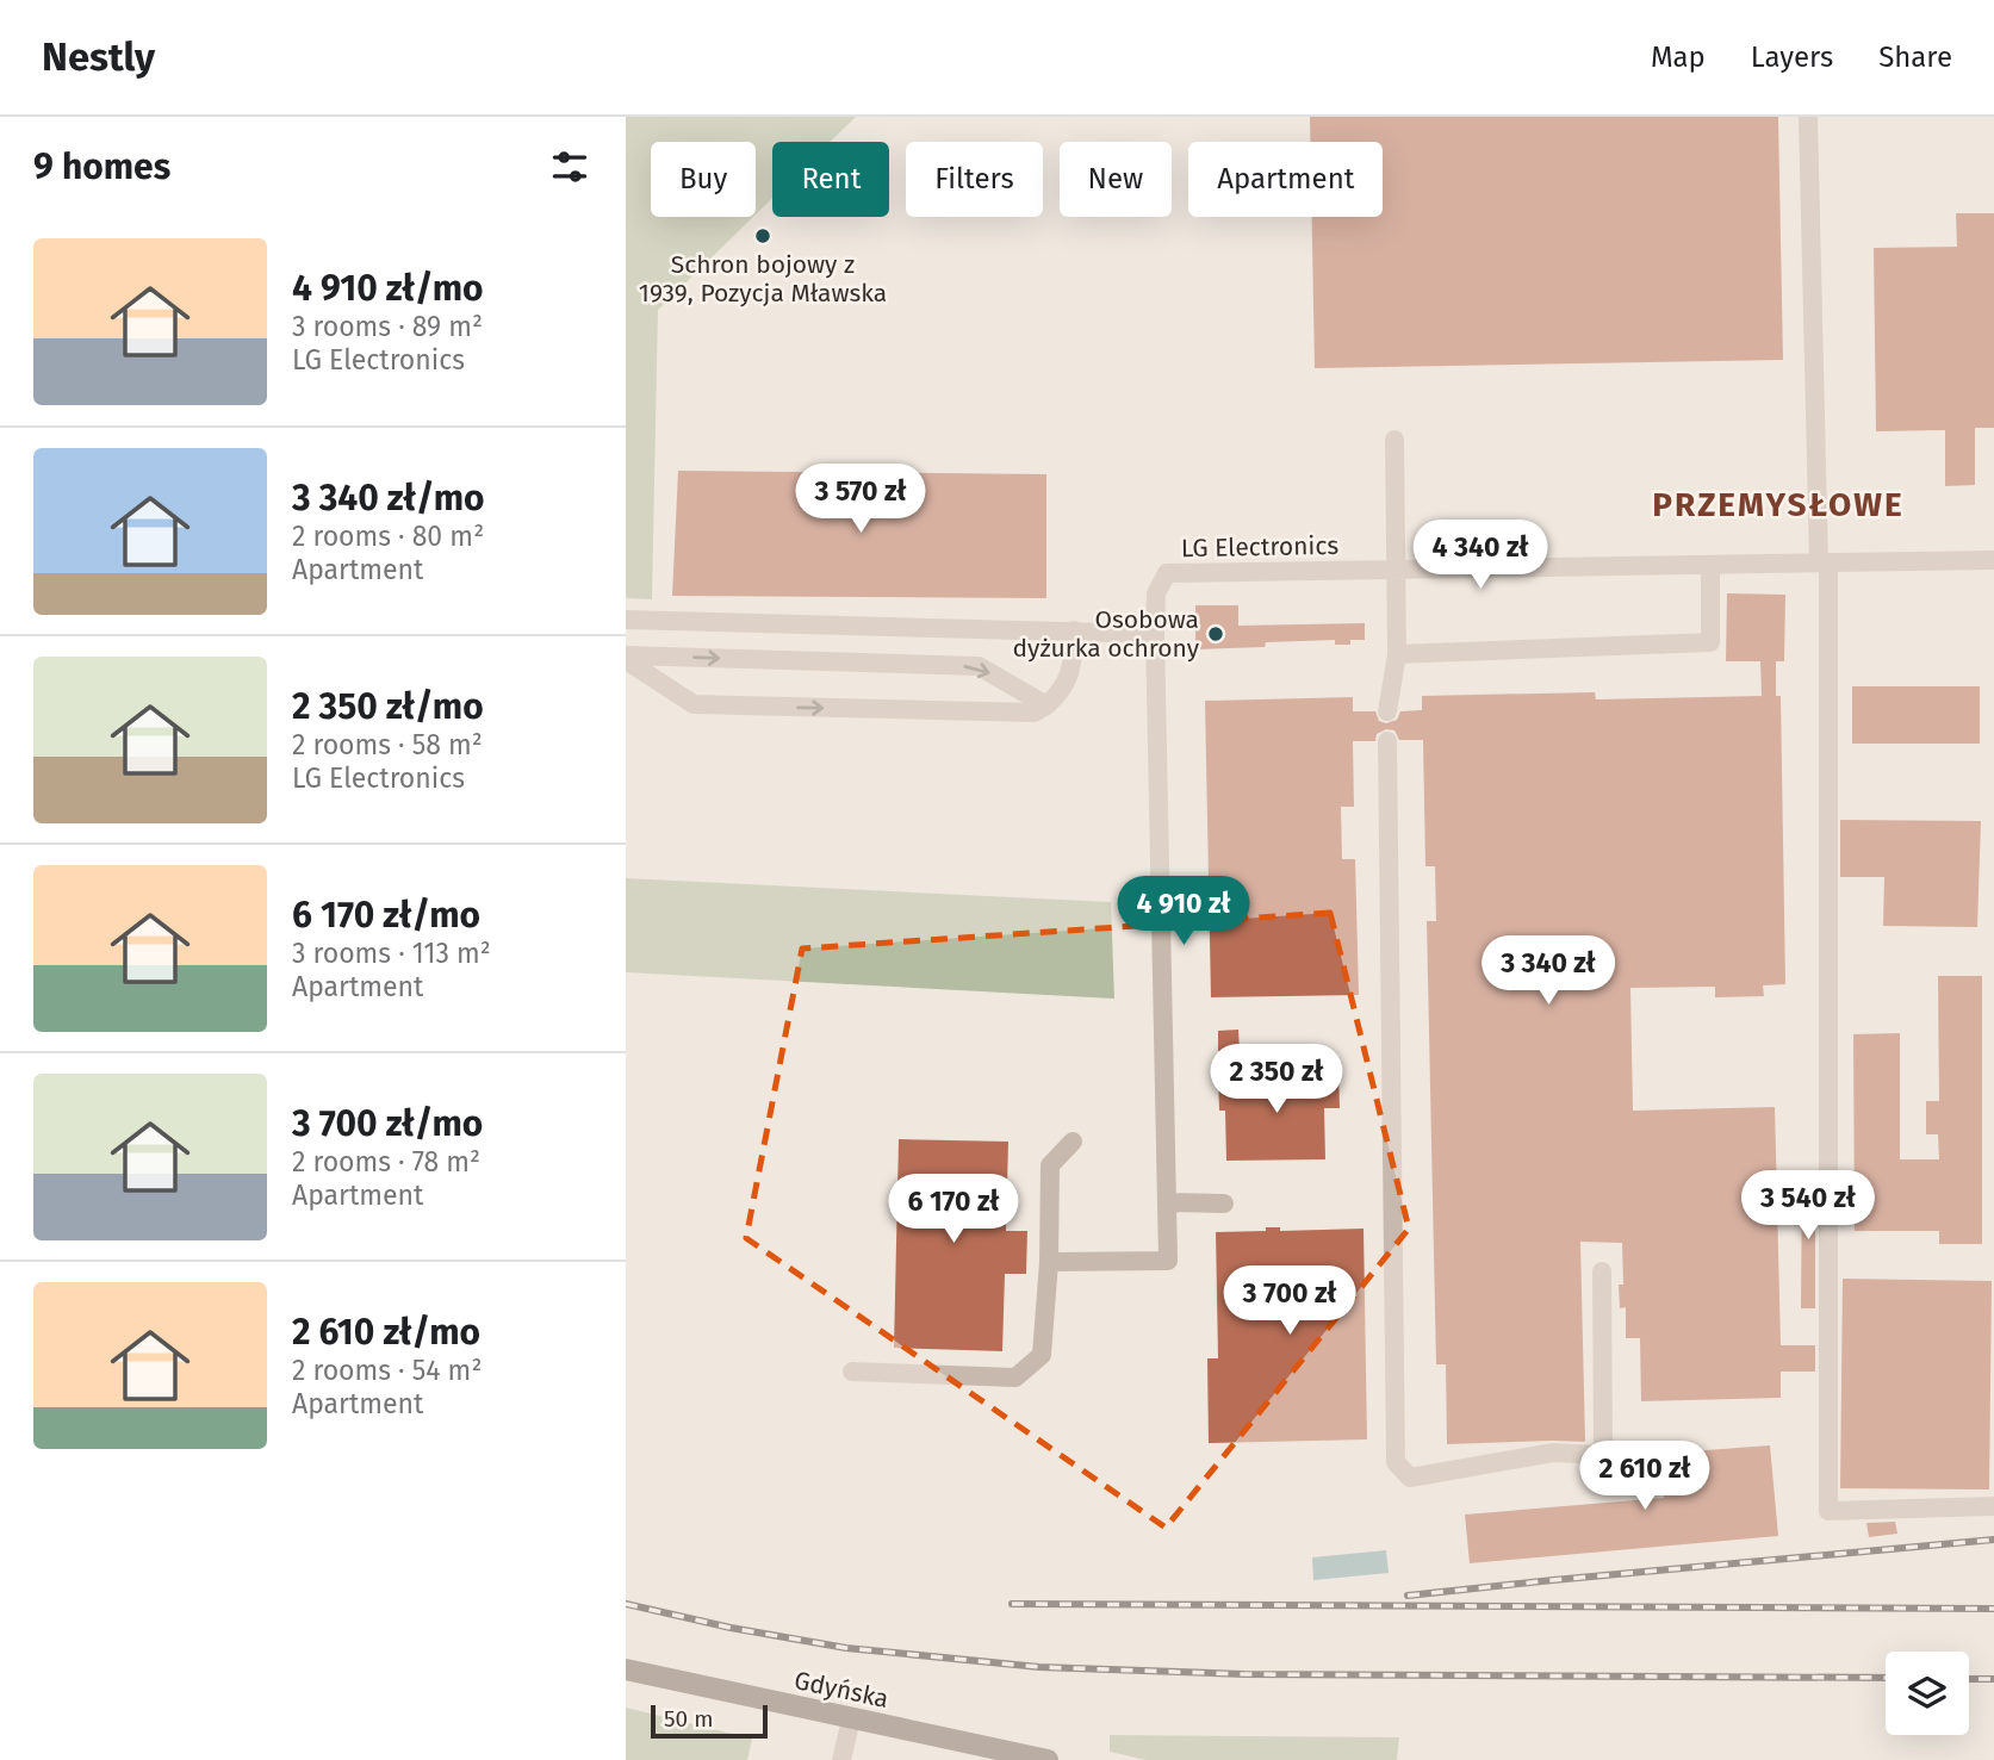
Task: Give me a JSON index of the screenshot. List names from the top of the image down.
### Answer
{
  "streets": {
    "main road": ["Gdyńska"],
    "street": ["LG Electronics"]
  },
  "districts": ["PRZEMYSŁOWE"],
  "places": ["Schron bojowy z 1939, Pozycja Mławska", "Osobowa dyżurka ochrony"],
  "scale_bar": "50 m",
  "page": {
    "header": "Nestly",
    "nav": ["Map", "Layers", "Share"],
    "heading": "9 homes",
    "chip": [
      "Buy",
      "Rent",
      "Filters",
      "New",
      "Apartment"
    ],
    "list": [
      {
        "name": "4 910 zł/mo",
        "note": "3 rooms · 89 m² · LG Electronics"
      },
      {
        "name": "3 340 zł/mo",
        "note": "2 rooms · 80 m² · Apartment"
      },
      {
        "name": "2 350 zł/mo",
        "note": "2 rooms · 58 m² · LG Electronics"
      },
      {
        "name": "6 170 zł/mo",
        "note": "3 rooms · 113 m² · Apartment"
      },
      {
        "name": "3 700 zł/mo",
        "note": "2 rooms · 78 m² · Apartment"
      },
      {
        "name": "2 610 zł/mo",
        "note": "2 rooms · 54 m² · Apartment"
      }
    ],
    "price": [
      "3 570 zł",
      "4 340 zł",
      "4 910 zł",
      "3 340 zł",
      "2 350 zł",
      "3 540 zł",
      "6 170 zł",
      "3 700 zł",
      "2 610 zł"
    ],
    "scale": "50 m"
  }
}
